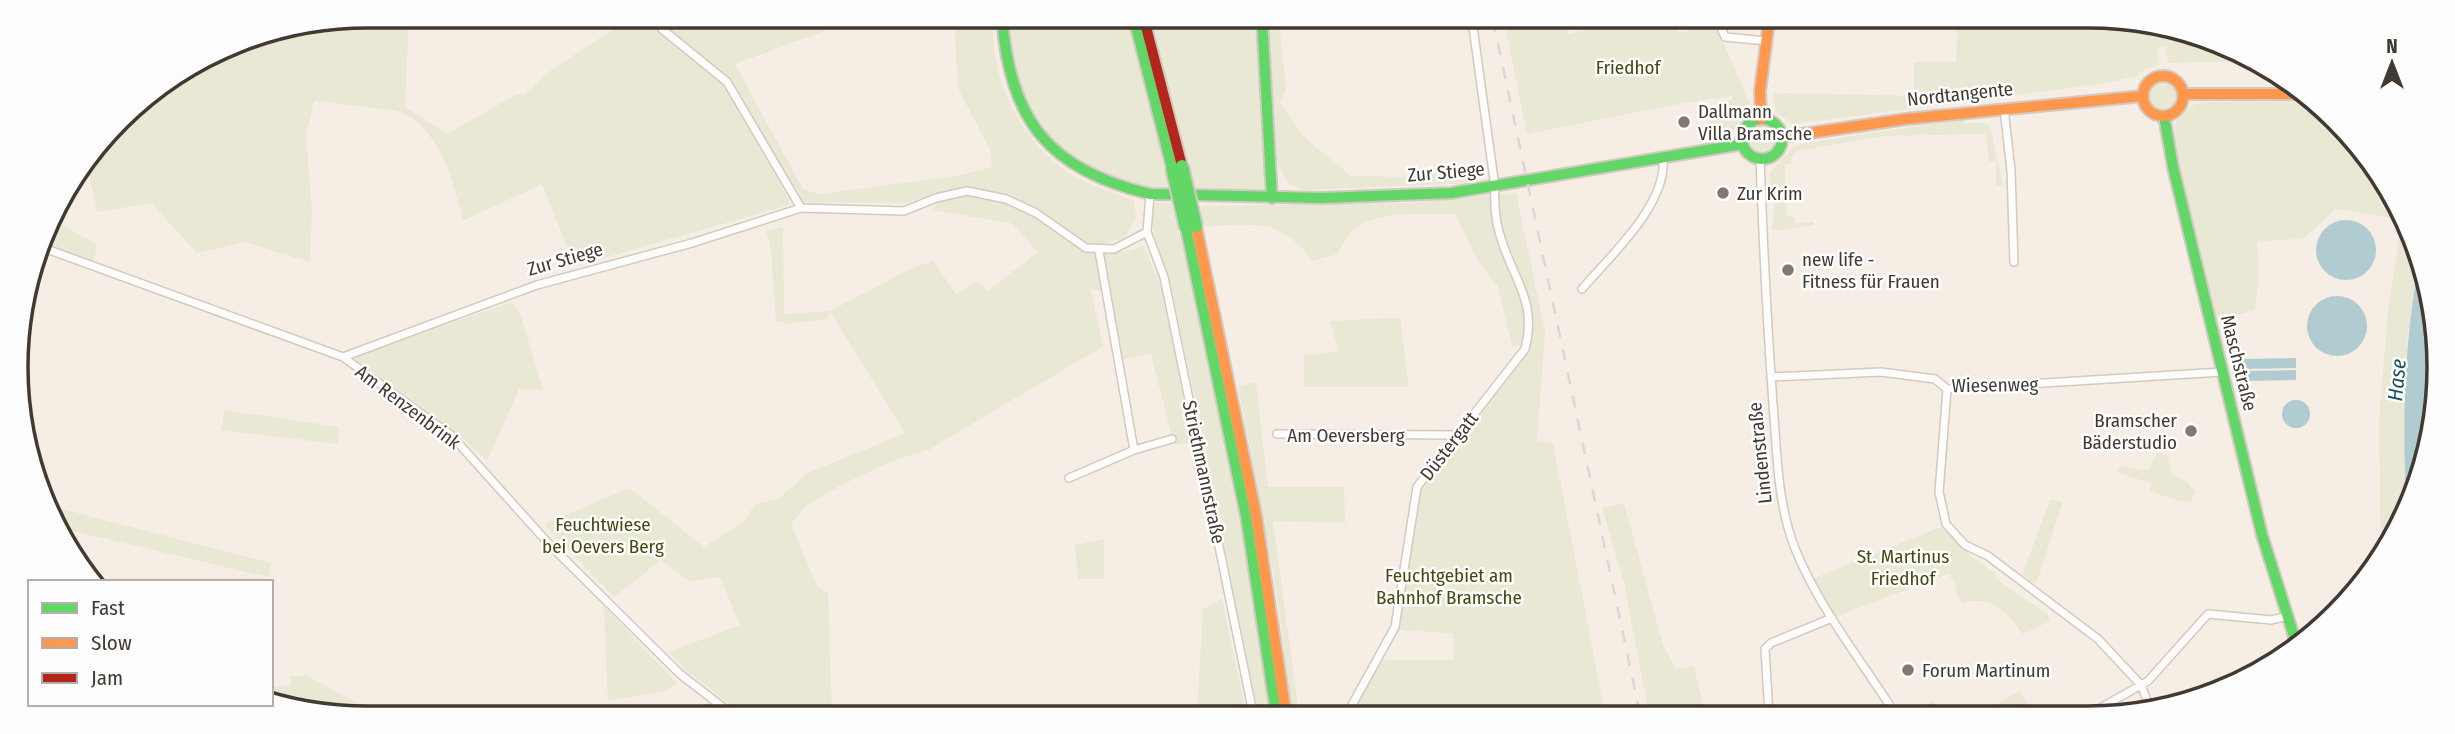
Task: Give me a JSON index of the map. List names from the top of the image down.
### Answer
{
  "streets": {
    "main road": ["Nordtangente", "Zur Stiege", "Maschstraße"],
    "street": [
      "Wiesenweg",
      "Am Renzenbrink",
      "Am Oeversberg",
      "Düstergatt",
      "Lindenstraße",
      "Striethmannstraße"
    ]
  },
  "crossings": [
    ["Nordtangente", "Zur Stiege"],
    ["Nordtangente", "Maschstraße"],
    ["Nordtangente", "Lindenstraße"],
    ["Zur Stiege", "Am Renzenbrink"],
    ["Zur Stiege", "Düstergatt"],
    ["Zur Stiege", "Lindenstraße"],
    ["Zur Stiege", "Striethmannstraße"],
    ["Maschstraße", "Wiesenweg"],
    ["Wiesenweg", "Lindenstraße"],
    ["Am Oeversberg", "Düstergatt"]
  ],
  "water": ["Hase"],
  "parks": [
    "Friedhof",
    "Feuchtwiese bei Oevers Berg",
    "St. Martinus Friedhof",
    "Feuchtgebiet am Bahnhof Bramsche"
  ],
  "places": [
    "Dallmann Villa Bramsche",
    "Zur Krim",
    "new life - Fitness für Frauen",
    "Bramscher Bäderstudio",
    "Forum Martinum"
  ],
  "legend": ["Fast", "Slow", "Jam"],
  "north": "top"
}
